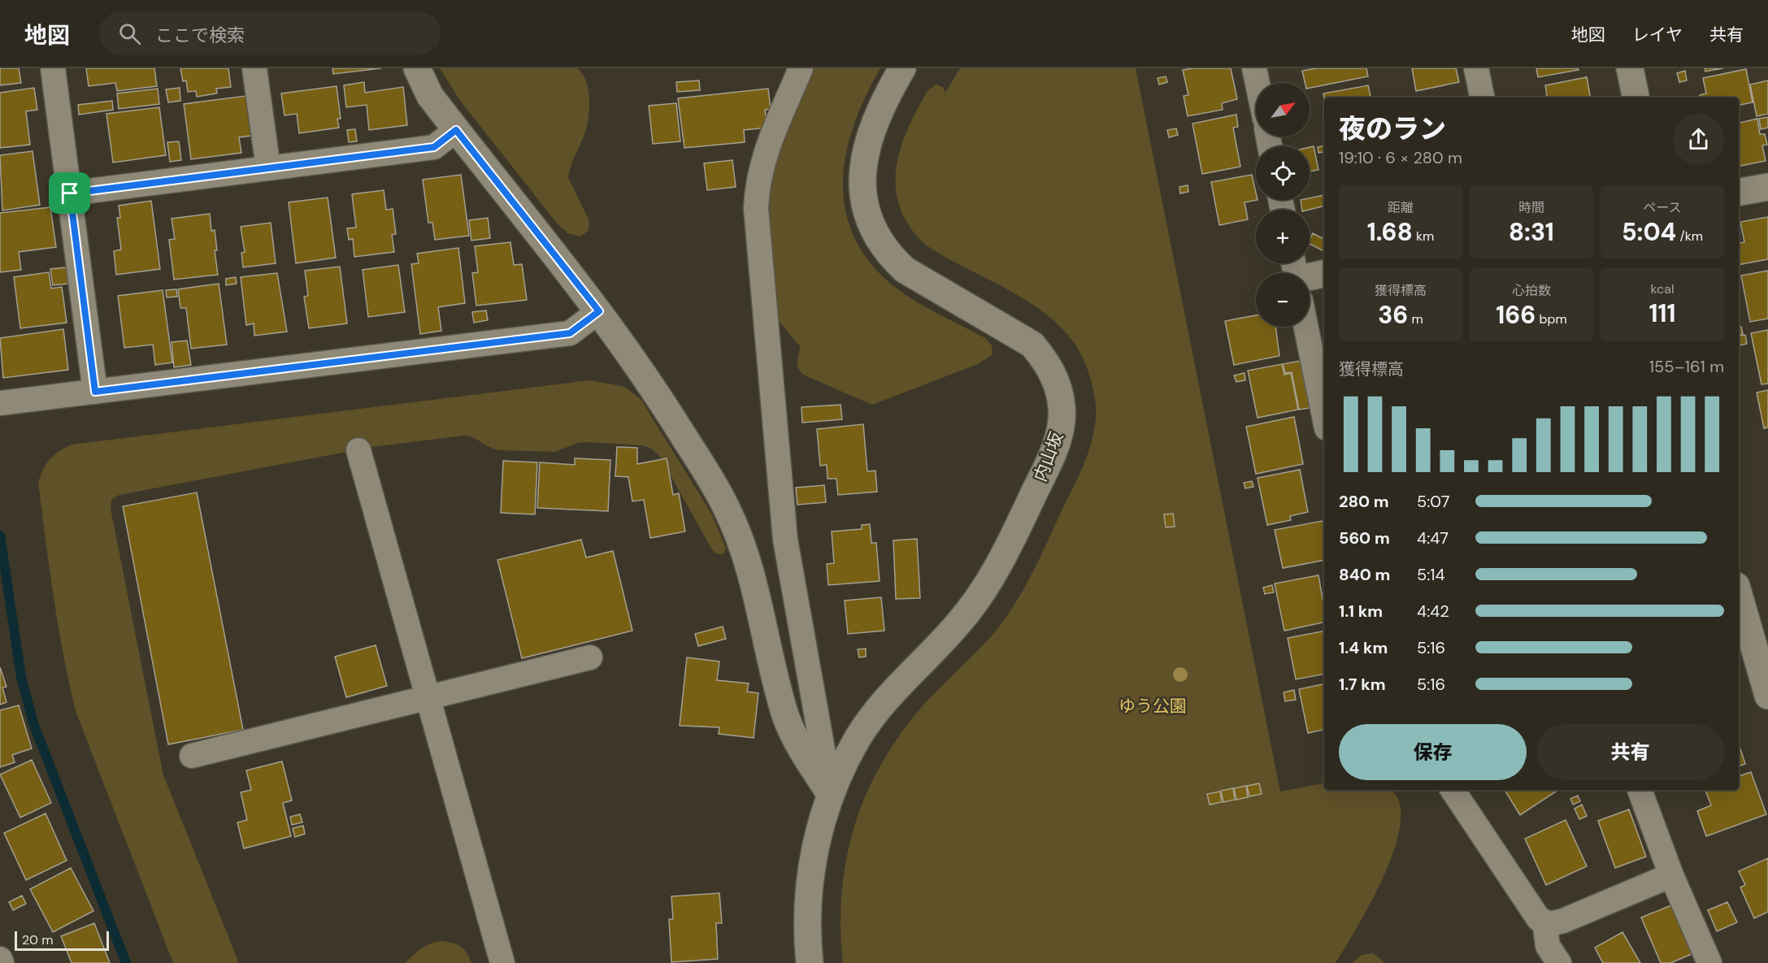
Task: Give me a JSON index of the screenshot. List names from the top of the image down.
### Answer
{
  "streets": {
    "street": ["内山坂"]
  },
  "parks": ["ゆう公園"],
  "scale_bar": "20 m",
  "north": "top right",
  "page": {
    "header": "地図",
    "search": "ここで検索",
    "nav": ["地図", "レイヤ", "共有"],
    "map_buttons": ["+", "−"],
    "heading": ["夜のラン", "19:10 · 6 × 280 m"],
    "stats": [
      ["距離", "1.68 km"],
      ["時間", "8:31"],
      ["ペース", "5:04 /km"],
      ["獲得標高", "36 m"],
      ["心拍数", "166 bpm"],
      ["kcal", "111"]
    ],
    "chart": ["獲得標高", "155–161 m"],
    "list": [
      {
        "name": "280 m",
        "note": "5:07"
      },
      {
        "name": "560 m",
        "note": "4:47"
      },
      {
        "name": "840 m",
        "note": "5:14"
      },
      {
        "name": "1.1 km",
        "note": "4:42"
      },
      {
        "name": "1.4 km",
        "note": "5:16"
      },
      {
        "name": "1.7 km",
        "note": "5:16"
      }
    ],
    "buttons": ["保存", "共有"],
    "scale": "20 m"
  }
}
